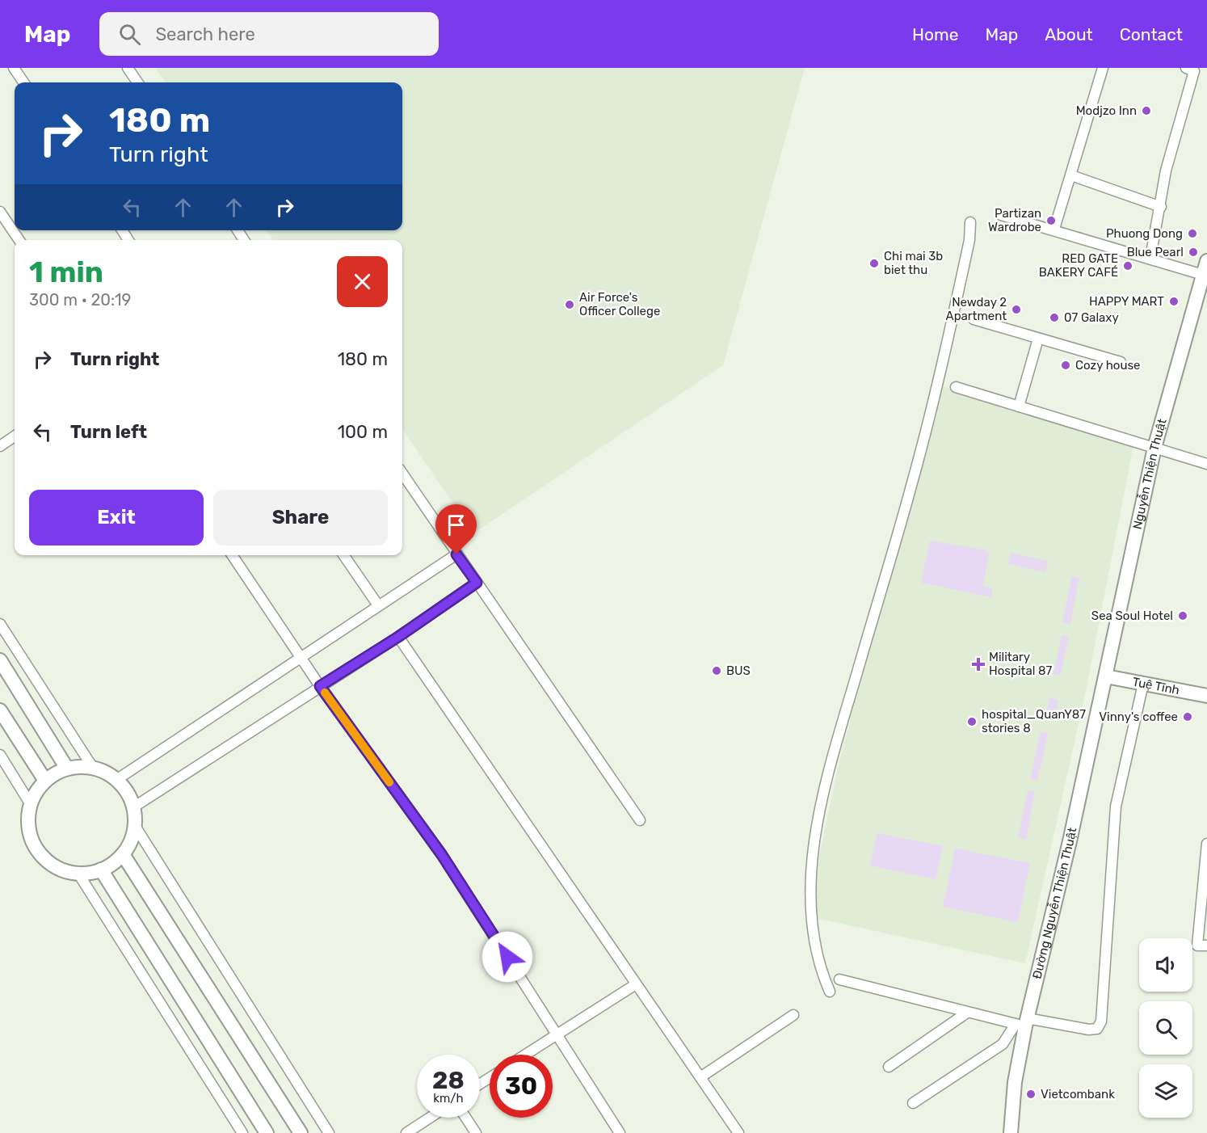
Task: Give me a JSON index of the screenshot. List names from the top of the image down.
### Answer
{
  "streets": {
    "street": ["Nguyễn Thiện Thuật", "Tuệ Tĩnh", "Đường Nguyễn Thiện Thuật"]
  },
  "crossings": [
    ["Nguyễn Thiện Thuật", "Tuệ Tĩnh"],
    ["Nguyễn Thiện Thuật", "Đường Nguyễn Thiện Thuật"],
    ["Tuệ Tĩnh", "Đường Nguyễn Thiện Thuật"]
  ],
  "places": {
    "other": [
      "Modjzo Inn",
      "Partizan Wardrobe",
      "Phuong Dong",
      "Blue Pearl",
      "Chi mai 3b biet thu",
      "RED GATE BAKERY CAFÉ",
      "HAPPY MART",
      "Air Force's Officer College",
      "Newday 2 Apartment",
      "07 Galaxy",
      "Cozy house",
      "Sea Soul Hotel",
      "BUS",
      "Vinny's coffee",
      "hospital_QuanY87 stories 8",
      "Vietcombank"
    ],
    "health": ["Military Hospital 87"]
  },
  "page": {
    "header": "Map",
    "search": "Search here",
    "nav": [
      "Home",
      "Map",
      "About",
      "Contact"
    ],
    "turn": ["180 m", "Turn right"],
    "heading": ["1 min", "300 m · 20:19"],
    "list": [
      {
        "name": "Turn right",
        "value": "180 m"
      },
      {
        "name": "Turn left",
        "value": "100 m"
      }
    ],
    "buttons": ["Exit", "Share"],
    "speed": "28 km/h",
    "limit": "30"
  }
}
